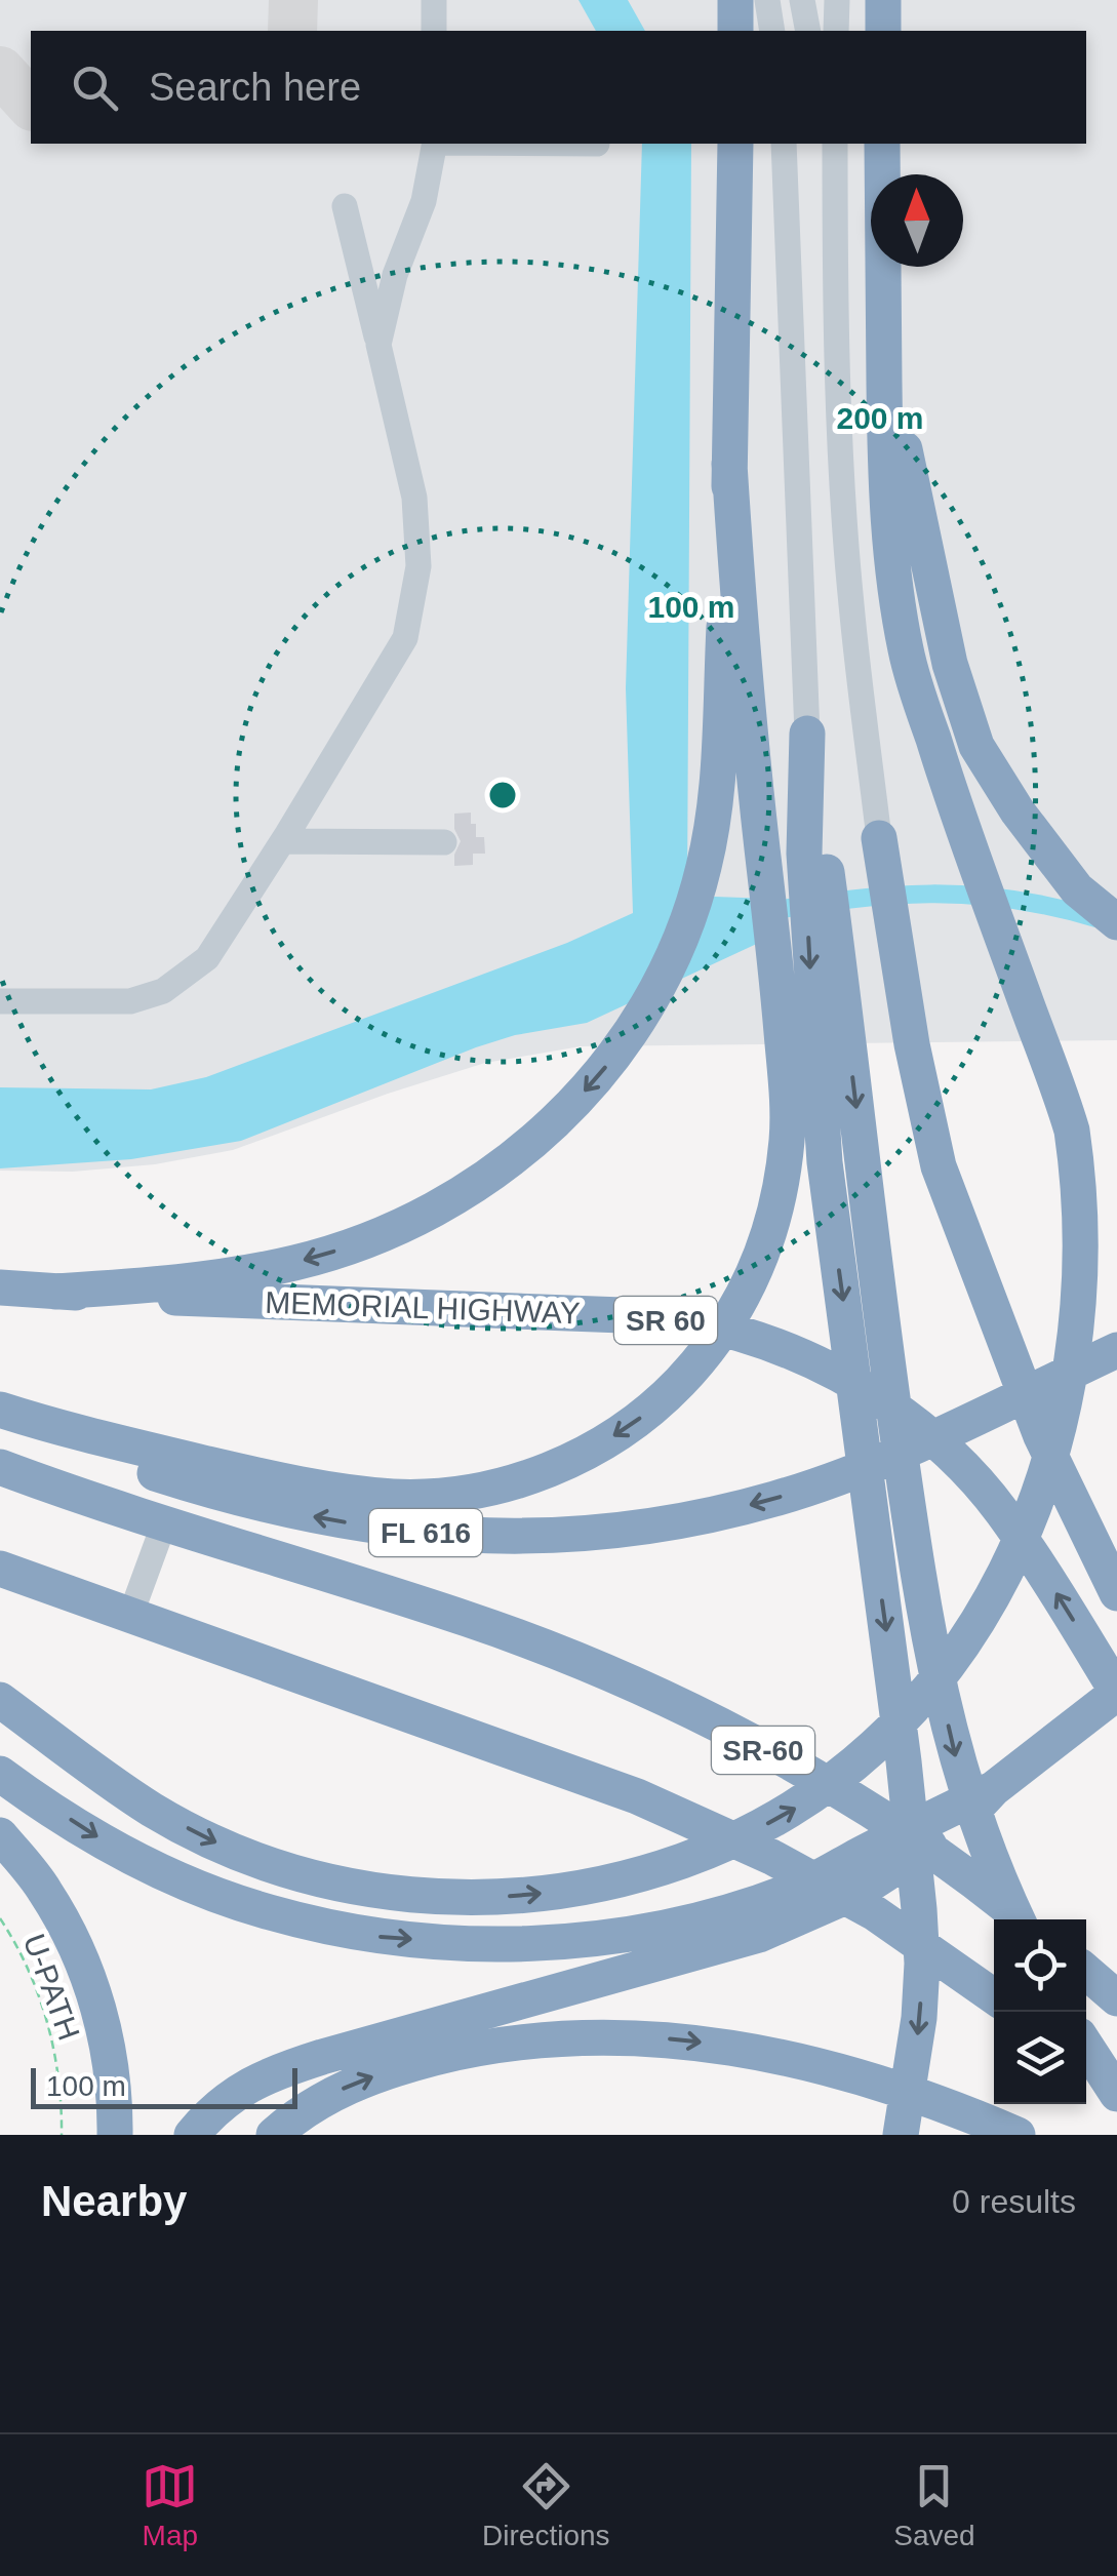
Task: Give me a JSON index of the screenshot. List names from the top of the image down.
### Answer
{
  "streets": {
    "highway": [
      "MEMORIAL HIGHWAY",
      "SR 60",
      "FL 616",
      "SR-60"
    ],
    "path": ["U-PATH"]
  },
  "scale_bar": "100 m",
  "north": "top",
  "page": {
    "search": "Search here",
    "scale": "100 m",
    "heading": ["Nearby", "0 results"],
    "nav": ["Map", "Directions", "Saved"]
  },
  "rings": ["200 m", "100 m"]
}
